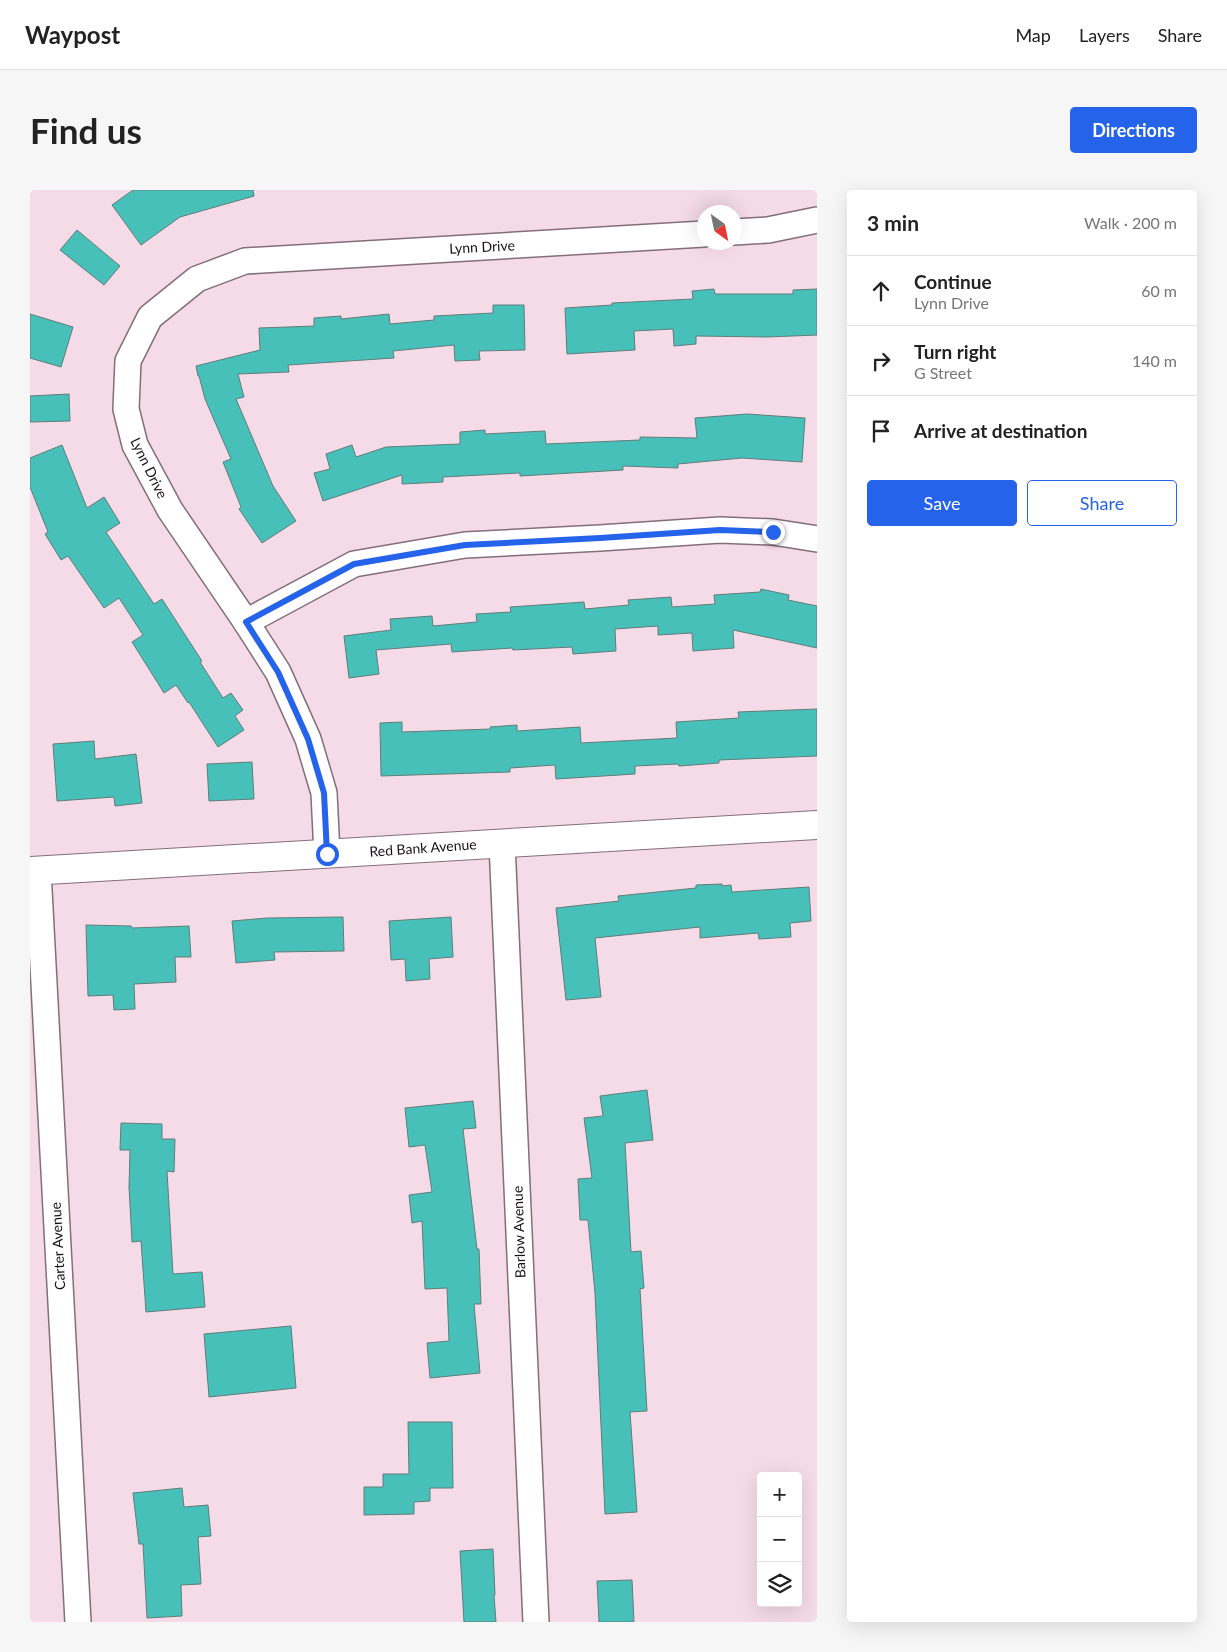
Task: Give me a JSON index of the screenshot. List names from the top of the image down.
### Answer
{
  "streets": {
    "street": [
      "Lynn Drive",
      "Red Bank Avenue",
      "Barlow Avenue",
      "Carter Avenue"
    ]
  },
  "crossings": [
    ["Lynn Drive", "Red Bank Avenue"],
    ["Red Bank Avenue", "Barlow Avenue"],
    ["Red Bank Avenue", "Carter Avenue"]
  ],
  "north": "bottom right",
  "page": {
    "header": "Waypost",
    "nav": ["Map", "Layers", "Share"],
    "buttons": [
      "Directions",
      ["Save", "Share"]
    ],
    "title": "Find us",
    "heading": ["3 min", "Walk · 200 m"],
    "list": [
      ["Continue", "Lynn Drive", "60 m"],
      ["Turn right", "G Street", "140 m"],
      "Arrive at destination"
    ],
    "map_buttons": ["+", "−"]
  }
}
